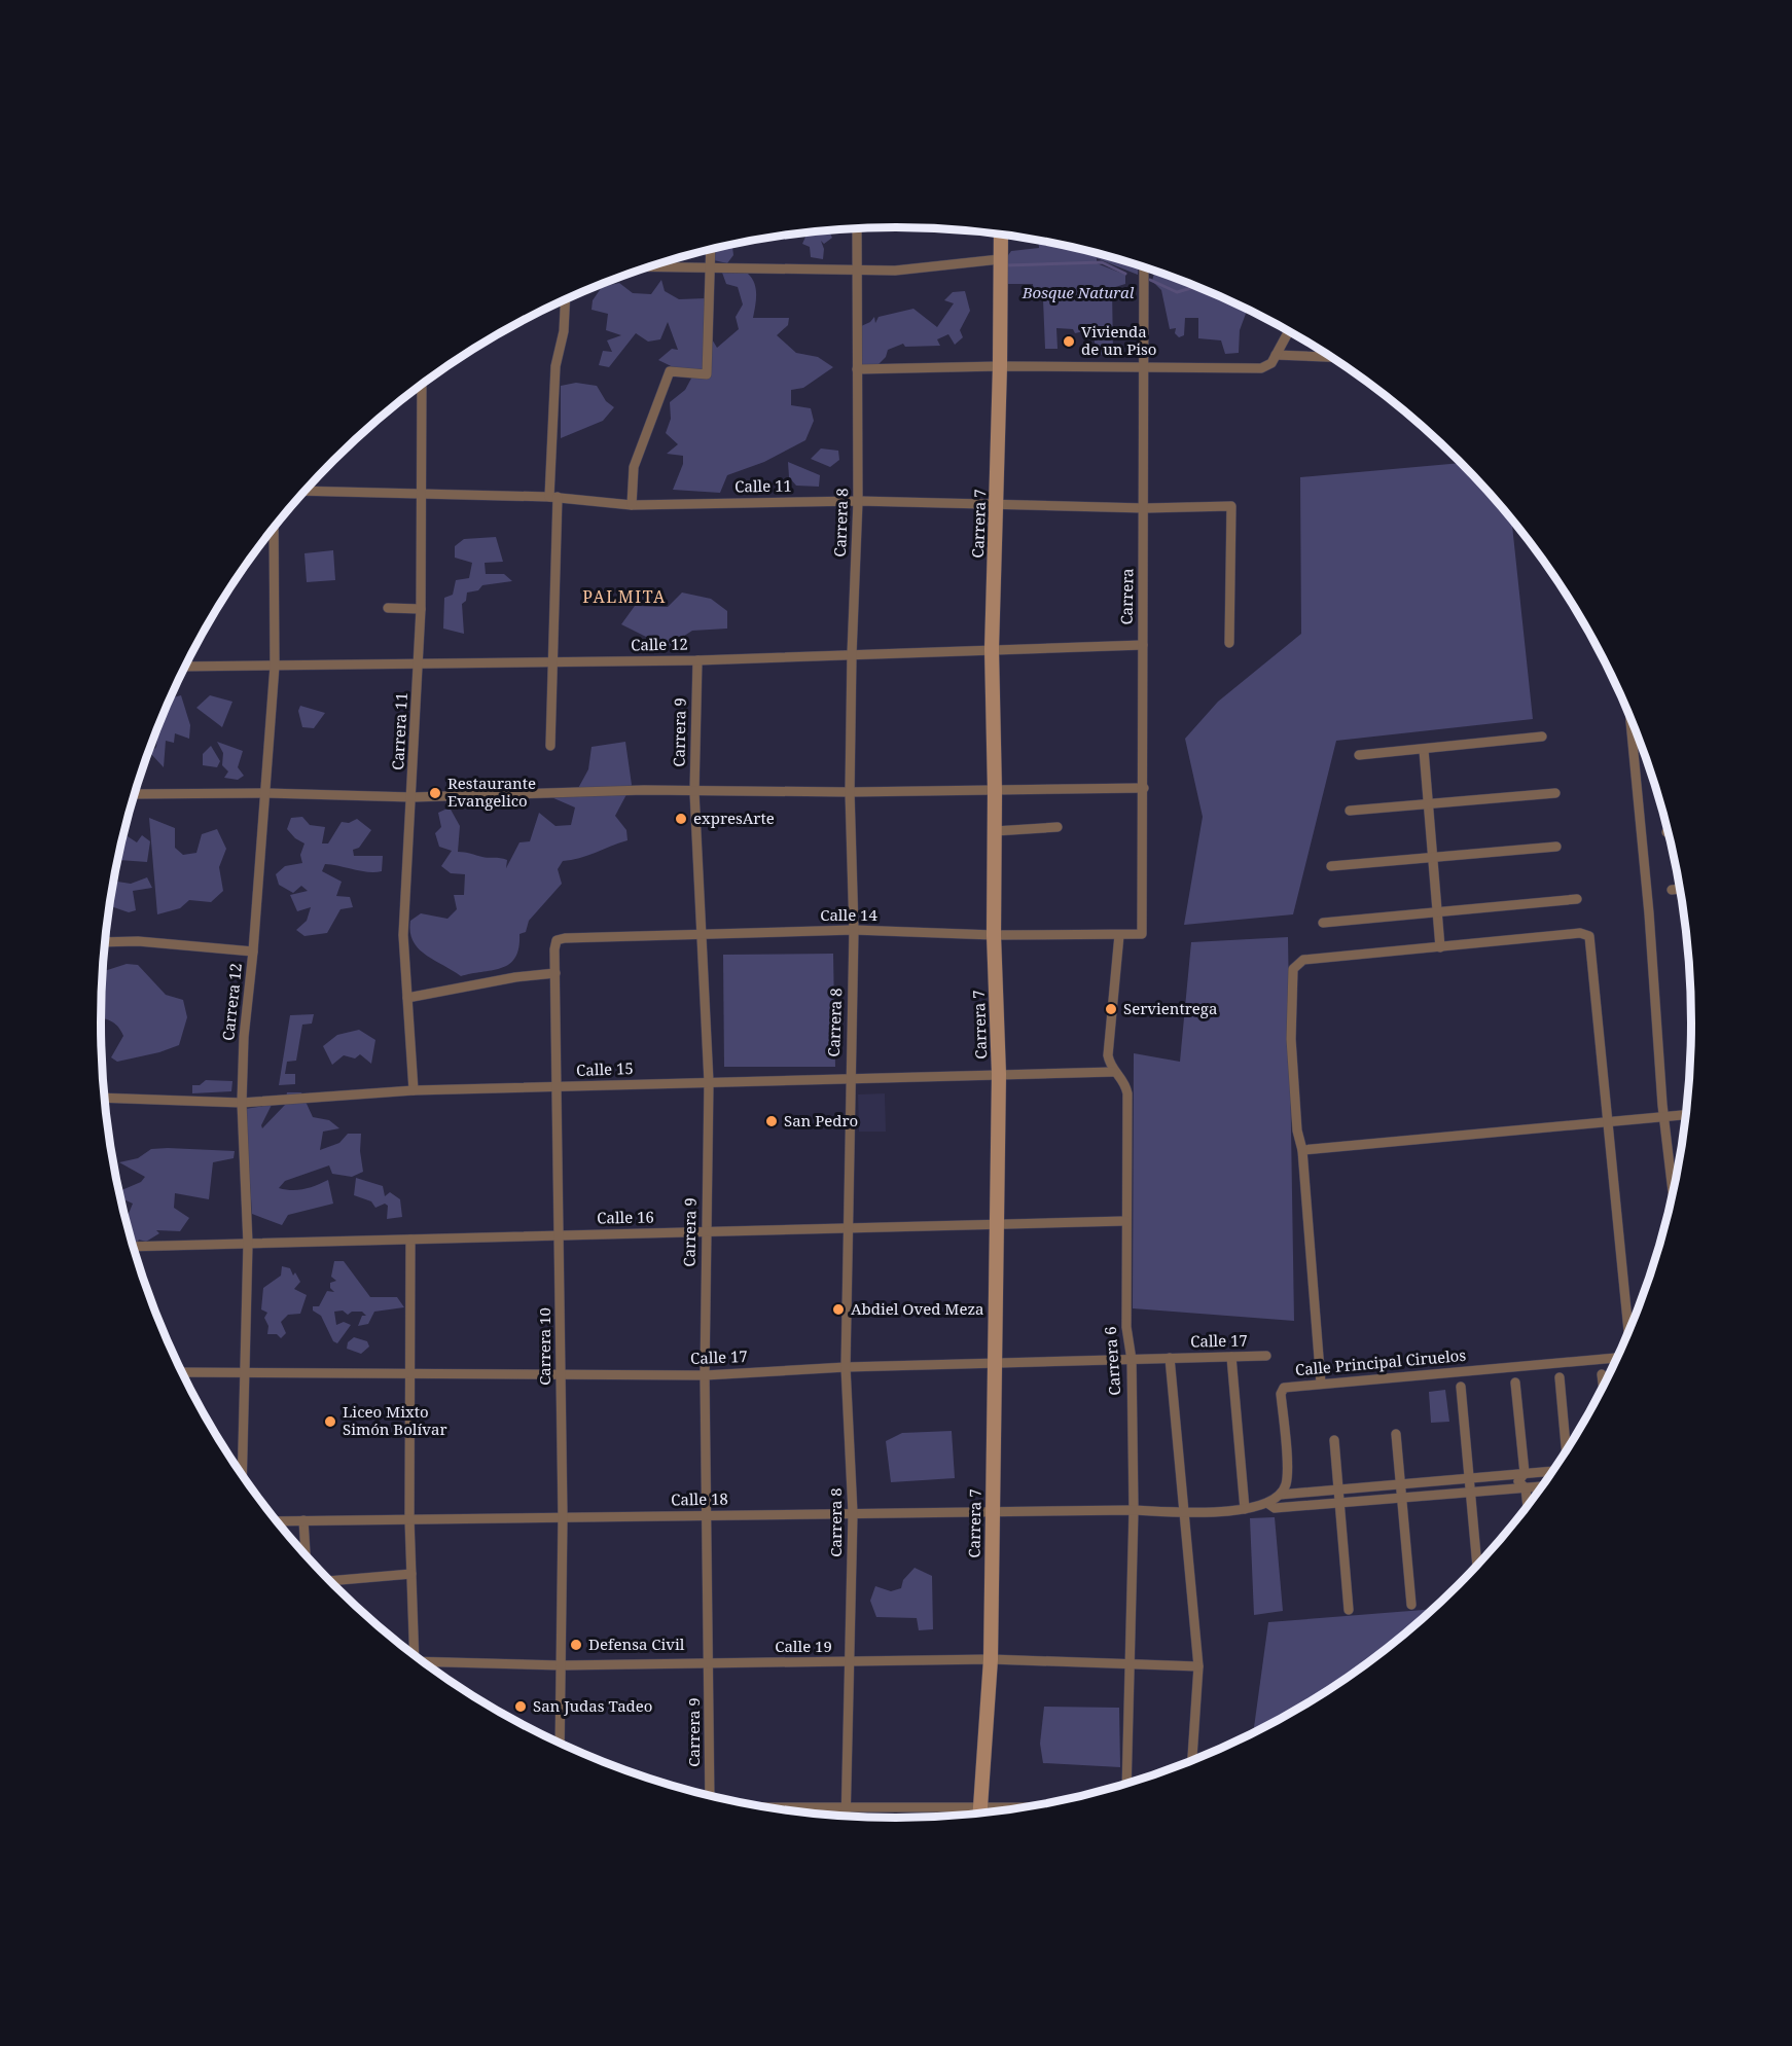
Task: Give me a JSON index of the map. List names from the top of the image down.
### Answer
{
  "streets": {
    "street": [
      "Calle 11",
      "Carrera 8",
      "Carrera 7",
      "Carrera",
      "Calle 12",
      "Carrera 11",
      "Carrera 9",
      "Calle 14",
      "Carrera 12",
      "Calle 15",
      "Calle 16",
      "Calle 17",
      "Carrera 10",
      "Carrera 6",
      "Calle Principal Ciruelos",
      "Calle 18",
      "Calle 19"
    ]
  },
  "crossings": [
    ["Calle 11", "Carrera 8"],
    ["Calle 11", "Carrera 7"],
    ["Calle 11", "Carrera"],
    ["Calle 11", "Carrera 11"],
    ["Carrera 8", "Calle 12"],
    ["Carrera 8", "Calle 14"],
    ["Carrera 8", "Calle 15"],
    ["Carrera 8", "Calle 16"],
    ["Carrera 8", "Calle 17"],
    ["Carrera 8", "Calle 18"],
    ["Carrera 8", "Calle 19"],
    ["Carrera 7", "Calle 12"],
    ["Carrera 7", "Calle 14"],
    ["Carrera 7", "Calle 15"],
    ["Carrera 7", "Calle 16"],
    ["Carrera 7", "Calle 17"],
    ["Carrera 7", "Calle 18"],
    ["Carrera 7", "Calle 19"],
    ["Carrera", "Calle 12"],
    ["Carrera", "Calle 14"],
    ["Calle 12", "Carrera 11"],
    ["Calle 12", "Carrera 9"],
    ["Calle 12", "Carrera 12"],
    ["Carrera 11", "Calle 15"],
    ["Carrera 9", "Calle 14"],
    ["Carrera 9", "Calle 15"],
    ["Carrera 9", "Calle 16"],
    ["Carrera 9", "Calle 17"],
    ["Carrera 9", "Calle 18"],
    ["Carrera 9", "Calle 19"],
    ["Calle 14", "Carrera 10"],
    ["Calle 14", "Carrera 6"],
    ["Carrera 12", "Calle 15"],
    ["Carrera 12", "Calle 16"],
    ["Carrera 12", "Calle 17"],
    ["Calle 15", "Carrera 10"],
    ["Calle 15", "Carrera 6"],
    ["Calle 16", "Carrera 10"],
    ["Calle 16", "Carrera 6"],
    ["Calle 17", "Carrera 10"],
    ["Calle 17", "Carrera 6"],
    ["Carrera 10", "Calle 18"],
    ["Carrera 10", "Calle 19"],
    ["Carrera 6", "Calle 18"],
    ["Carrera 6", "Calle 19"]
  ],
  "districts": ["PALMITA"],
  "parks": ["Bosque Natural"],
  "places": [
    "Vivienda de un Piso",
    "Restaurante Evangelico",
    "expresArte",
    "Servientrega",
    "San Pedro",
    "Abdiel Oved Meza",
    "Liceo Mixto Simón Bolívar",
    "Defensa Civil",
    "San Judas Tadeo"
  ]
}
